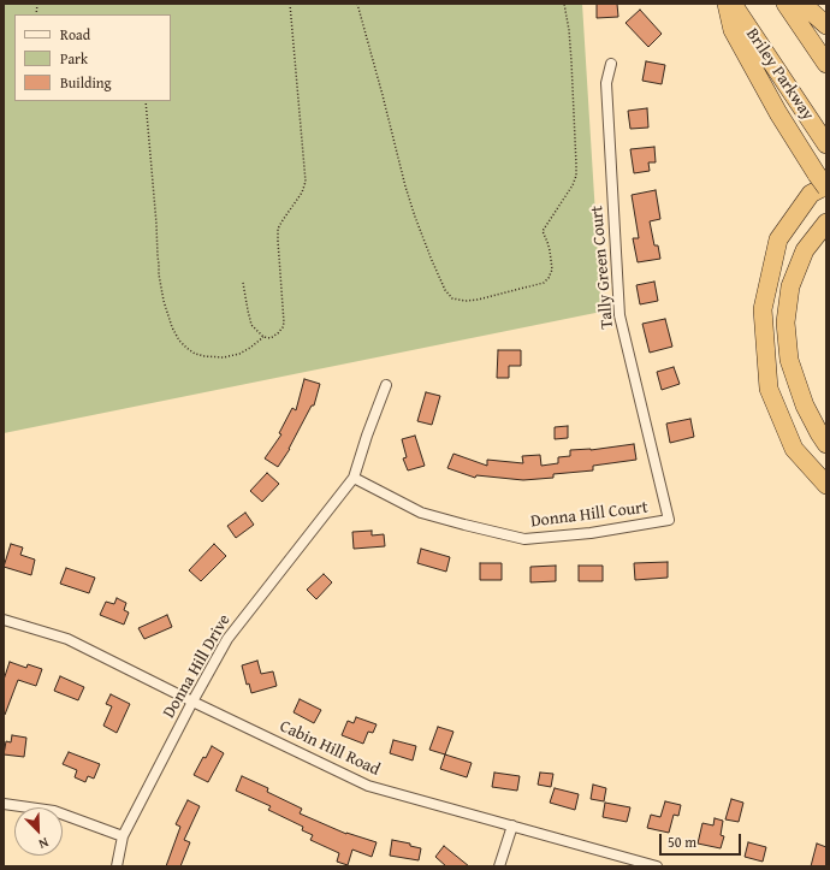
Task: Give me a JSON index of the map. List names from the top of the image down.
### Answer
{
  "streets": {
    "highway": ["Briley Parkway"],
    "street": [
      "Tally Green Court",
      "Donna Hill Court",
      "Donna Hill Drive",
      "Cabin Hill Road"
    ]
  },
  "crossings": [
    ["Tally Green Court", "Donna Hill Court"],
    ["Donna Hill Court", "Donna Hill Drive"],
    ["Donna Hill Drive", "Cabin Hill Road"]
  ],
  "legend": ["Road", "Park", "Building"],
  "scale_bar": "50 m",
  "north": "bottom right"
}
